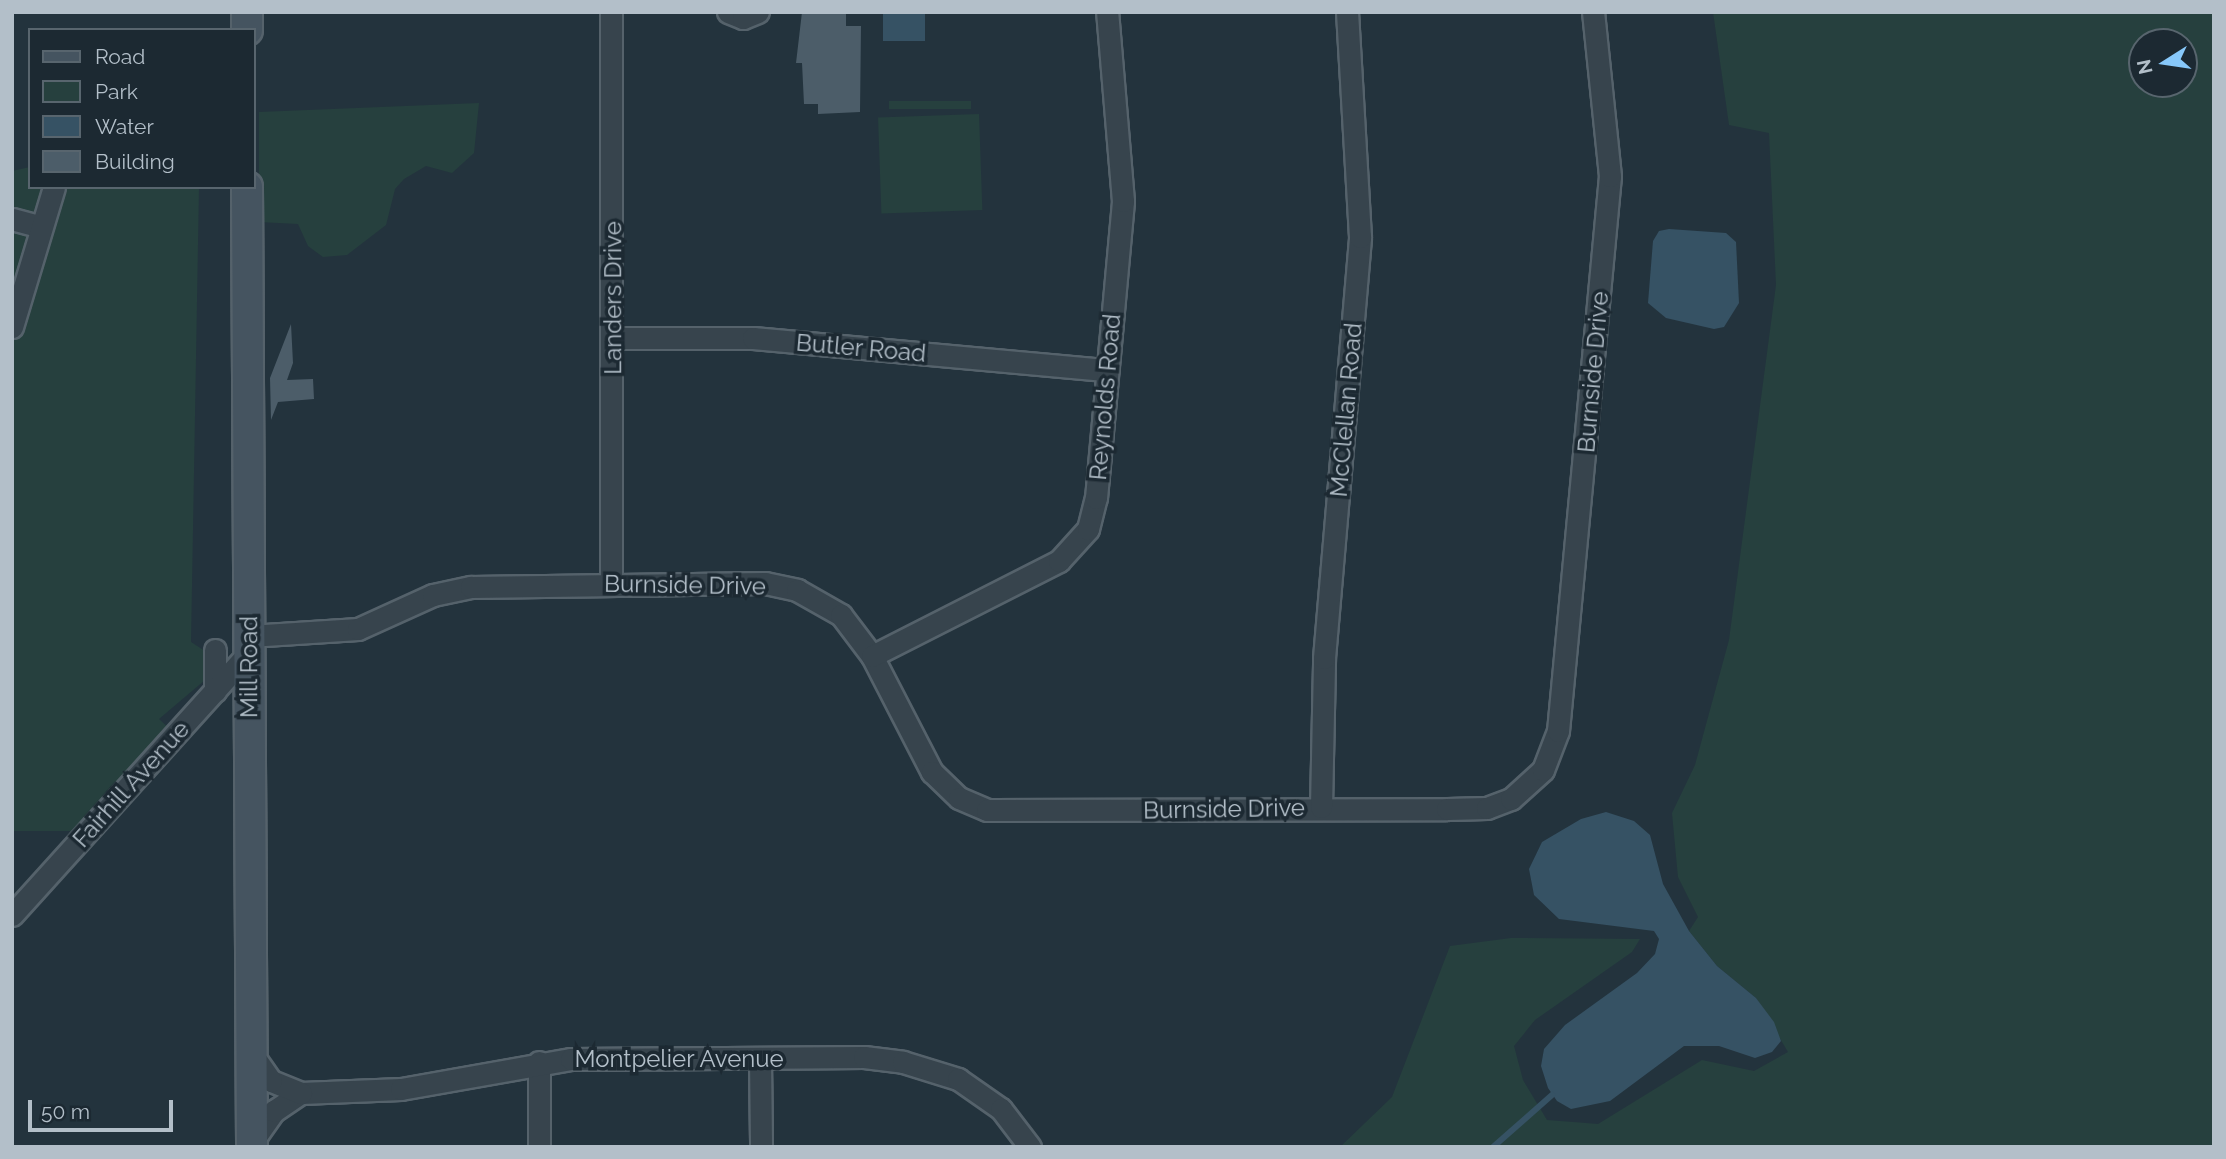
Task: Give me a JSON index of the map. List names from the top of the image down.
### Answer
{
  "streets": {
    "street": [
      "Landers Drive",
      "Butler Road",
      "Burnside Drive",
      "Reynolds Road",
      "McClellan Road",
      "Mill Road",
      "Fairhill Avenue",
      "Montpelier Avenue"
    ]
  },
  "crossings": [
    ["Landers Drive", "Butler Road"],
    ["Landers Drive", "Burnside Drive"],
    ["Butler Road", "Reynolds Road"],
    ["Burnside Drive", "Reynolds Road"],
    ["Burnside Drive", "McClellan Road"],
    ["Burnside Drive", "Mill Road"],
    ["Burnside Drive", "Fairhill Avenue"],
    ["Mill Road", "Fairhill Avenue"],
    ["Mill Road", "Montpelier Avenue"]
  ],
  "legend": [
    "Road",
    "Park",
    "Water",
    "Building"
  ],
  "scale_bar": "50 m",
  "north": "left"
}
